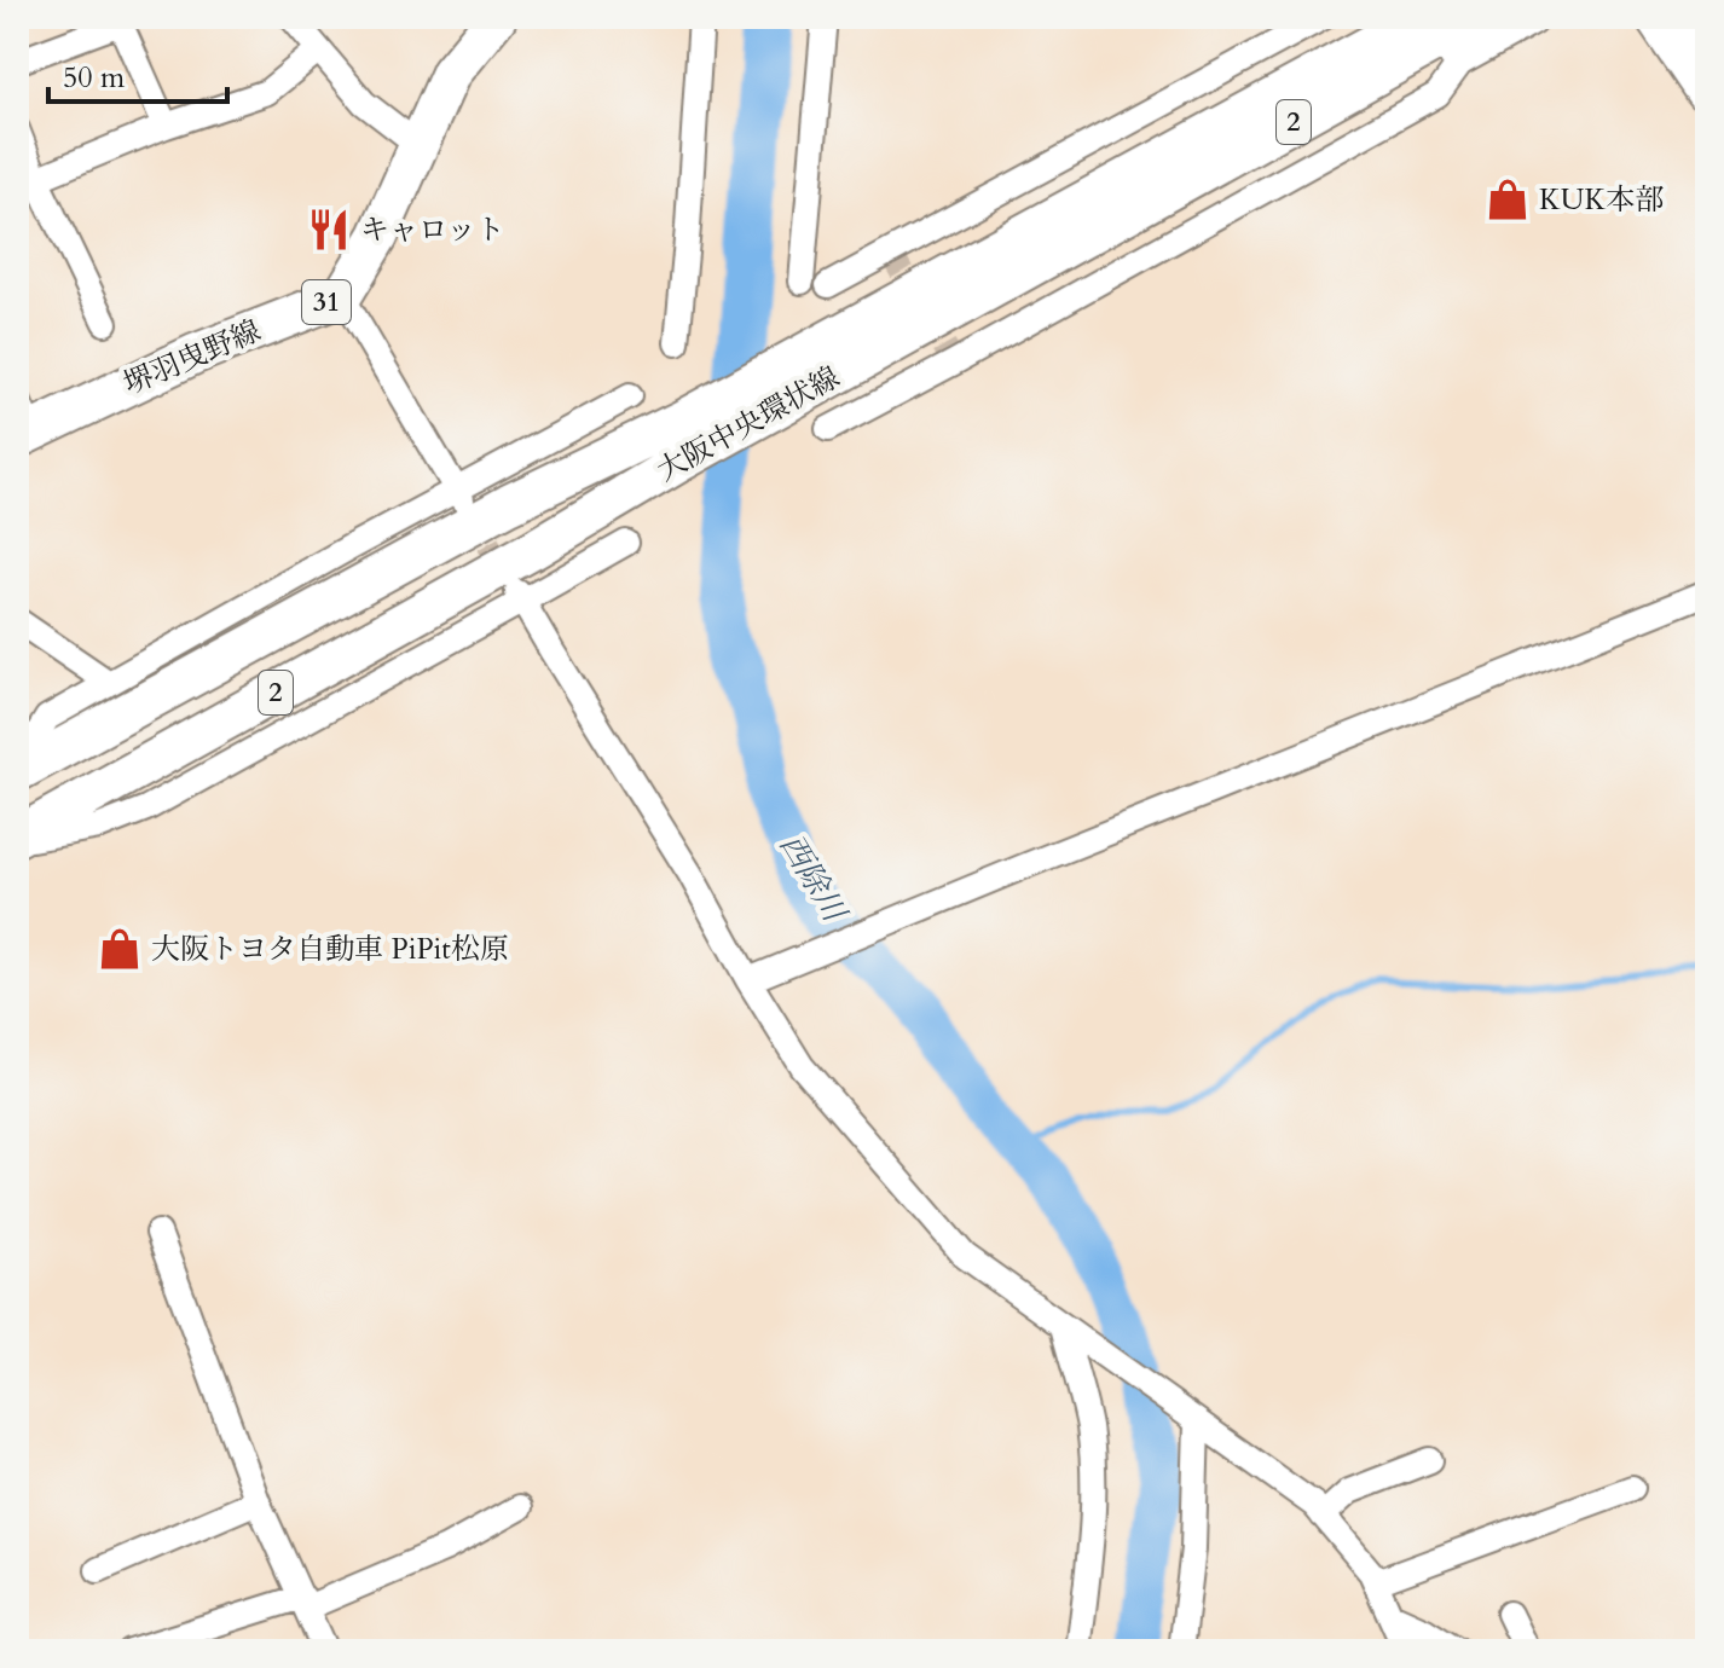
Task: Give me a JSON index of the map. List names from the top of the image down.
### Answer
{
  "streets": {
    "main road": [
      "2",
      "31",
      "堺羽曳野線",
      "大阪中央環状線"
    ]
  },
  "crossings": [
    ["2", "大阪中央環状線"],
    ["31", "堺羽曳野線"]
  ],
  "water": ["西除川"],
  "places": {
    "shop": ["KUK本部", "大阪トヨタ自動車 PiPit松原"],
    "restaurant": ["キャロット"]
  },
  "scale_bar": "50 m"
}
